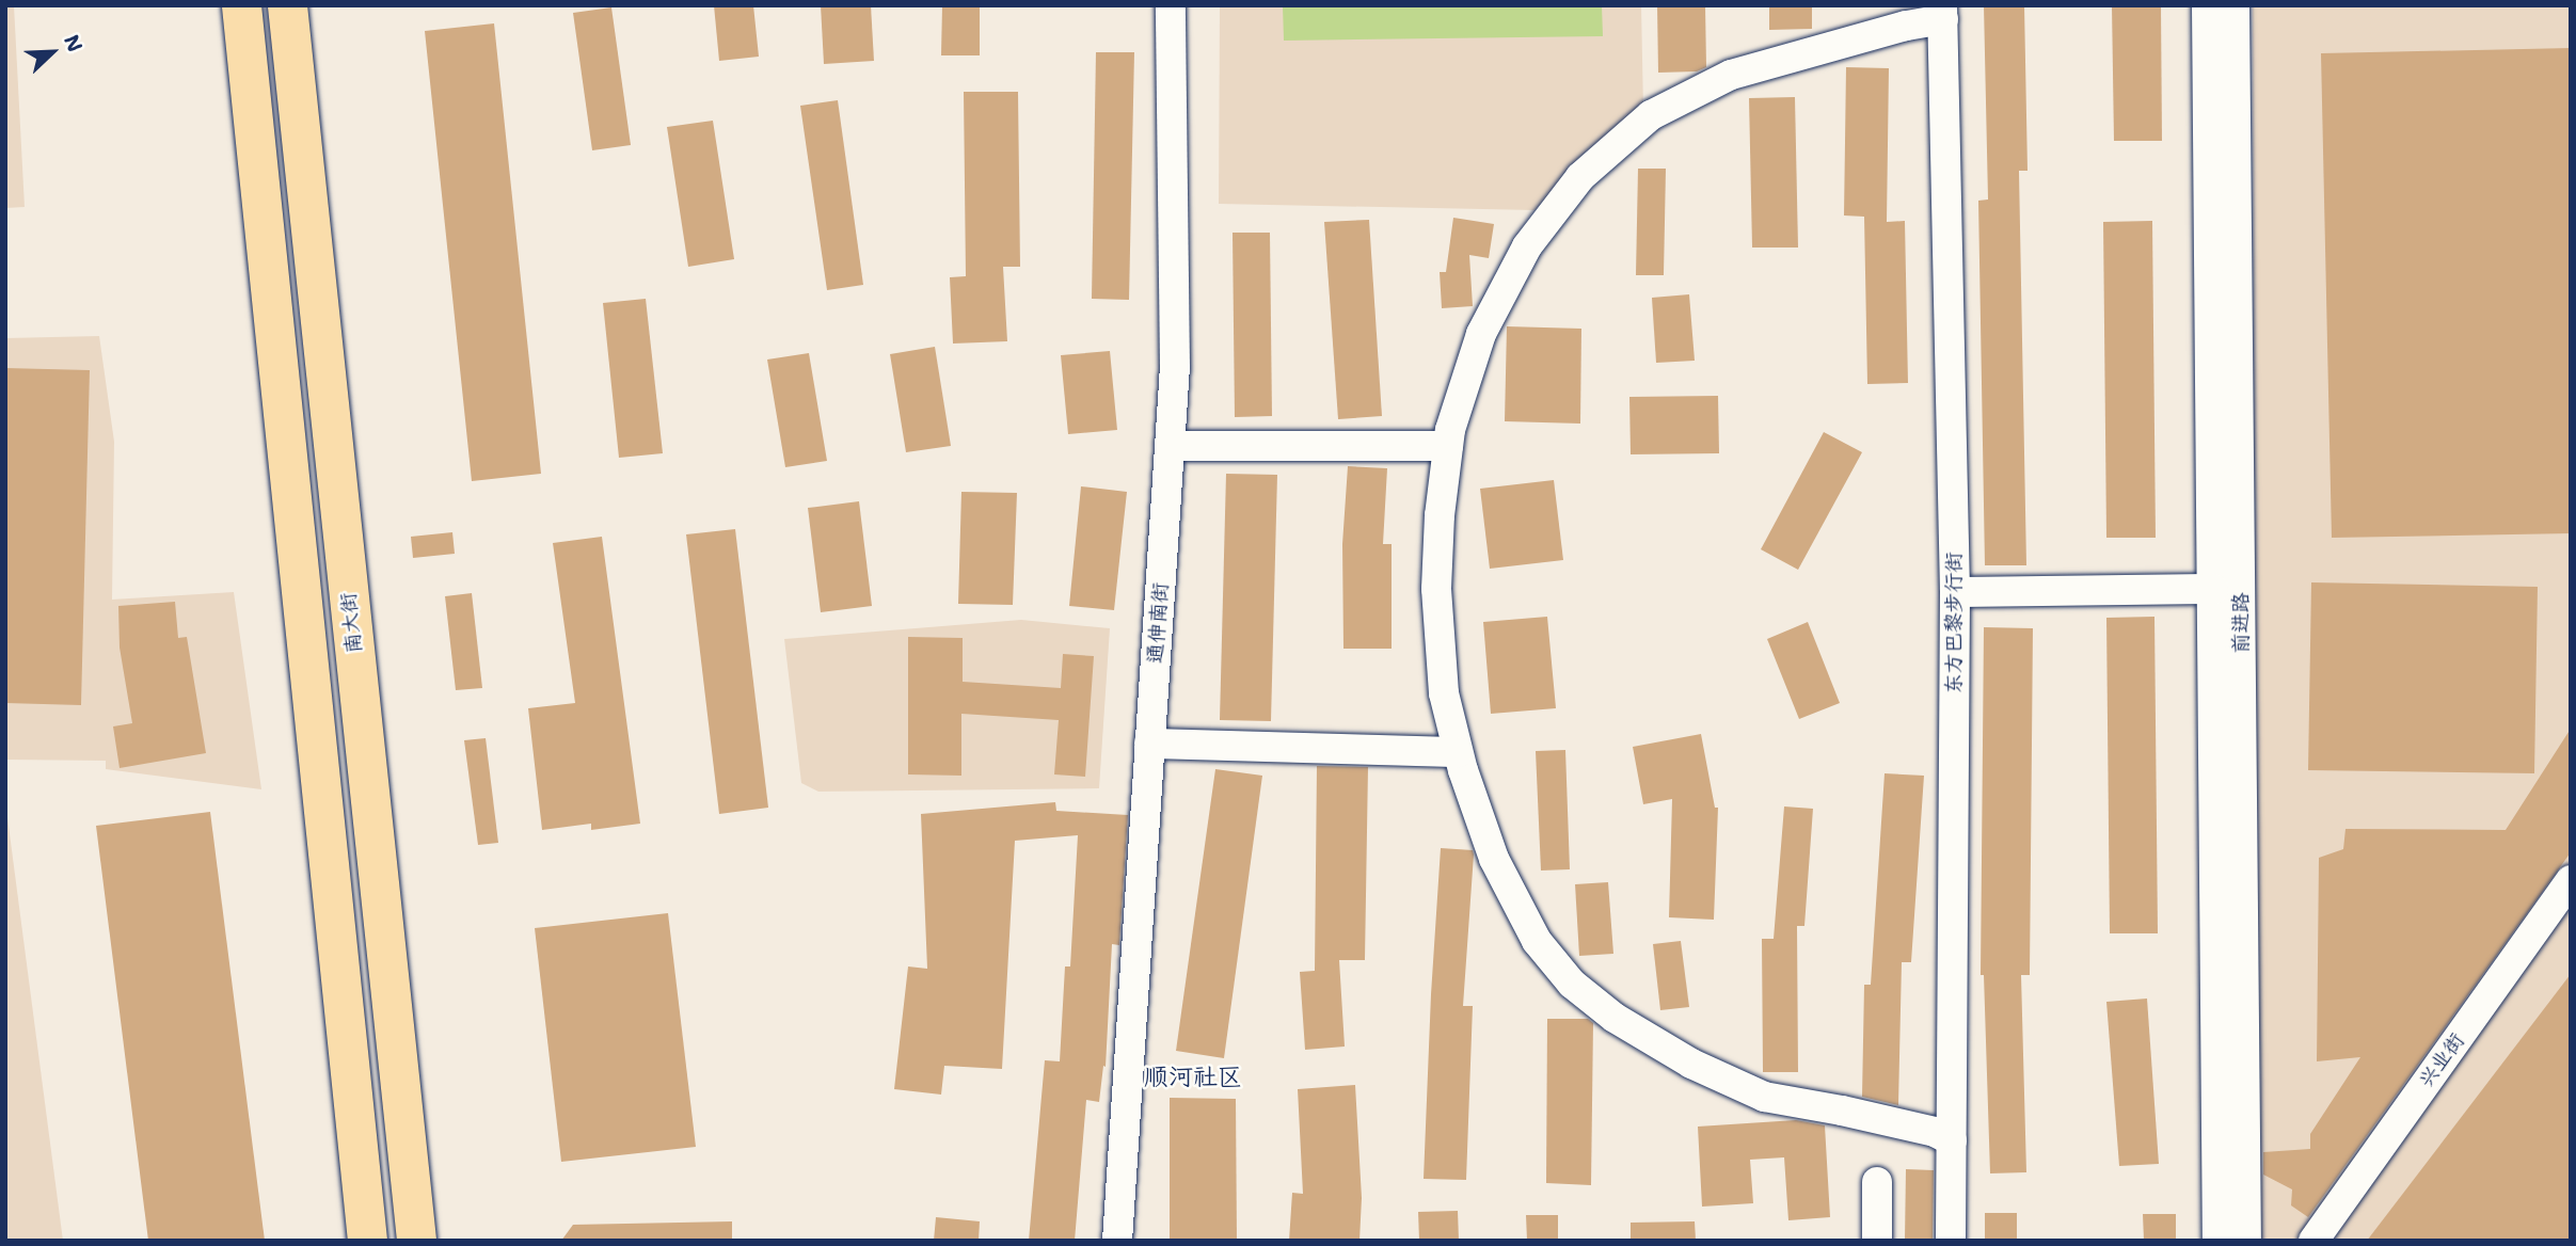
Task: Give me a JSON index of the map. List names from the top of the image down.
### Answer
{
  "streets": {
    "main road": ["南大街"],
    "street": [
      "通伸南街",
      "东方巴黎步行街",
      "前进路",
      "兴业街"
    ]
  },
  "districts": ["顺河社区"],
  "north": "top right"
}
